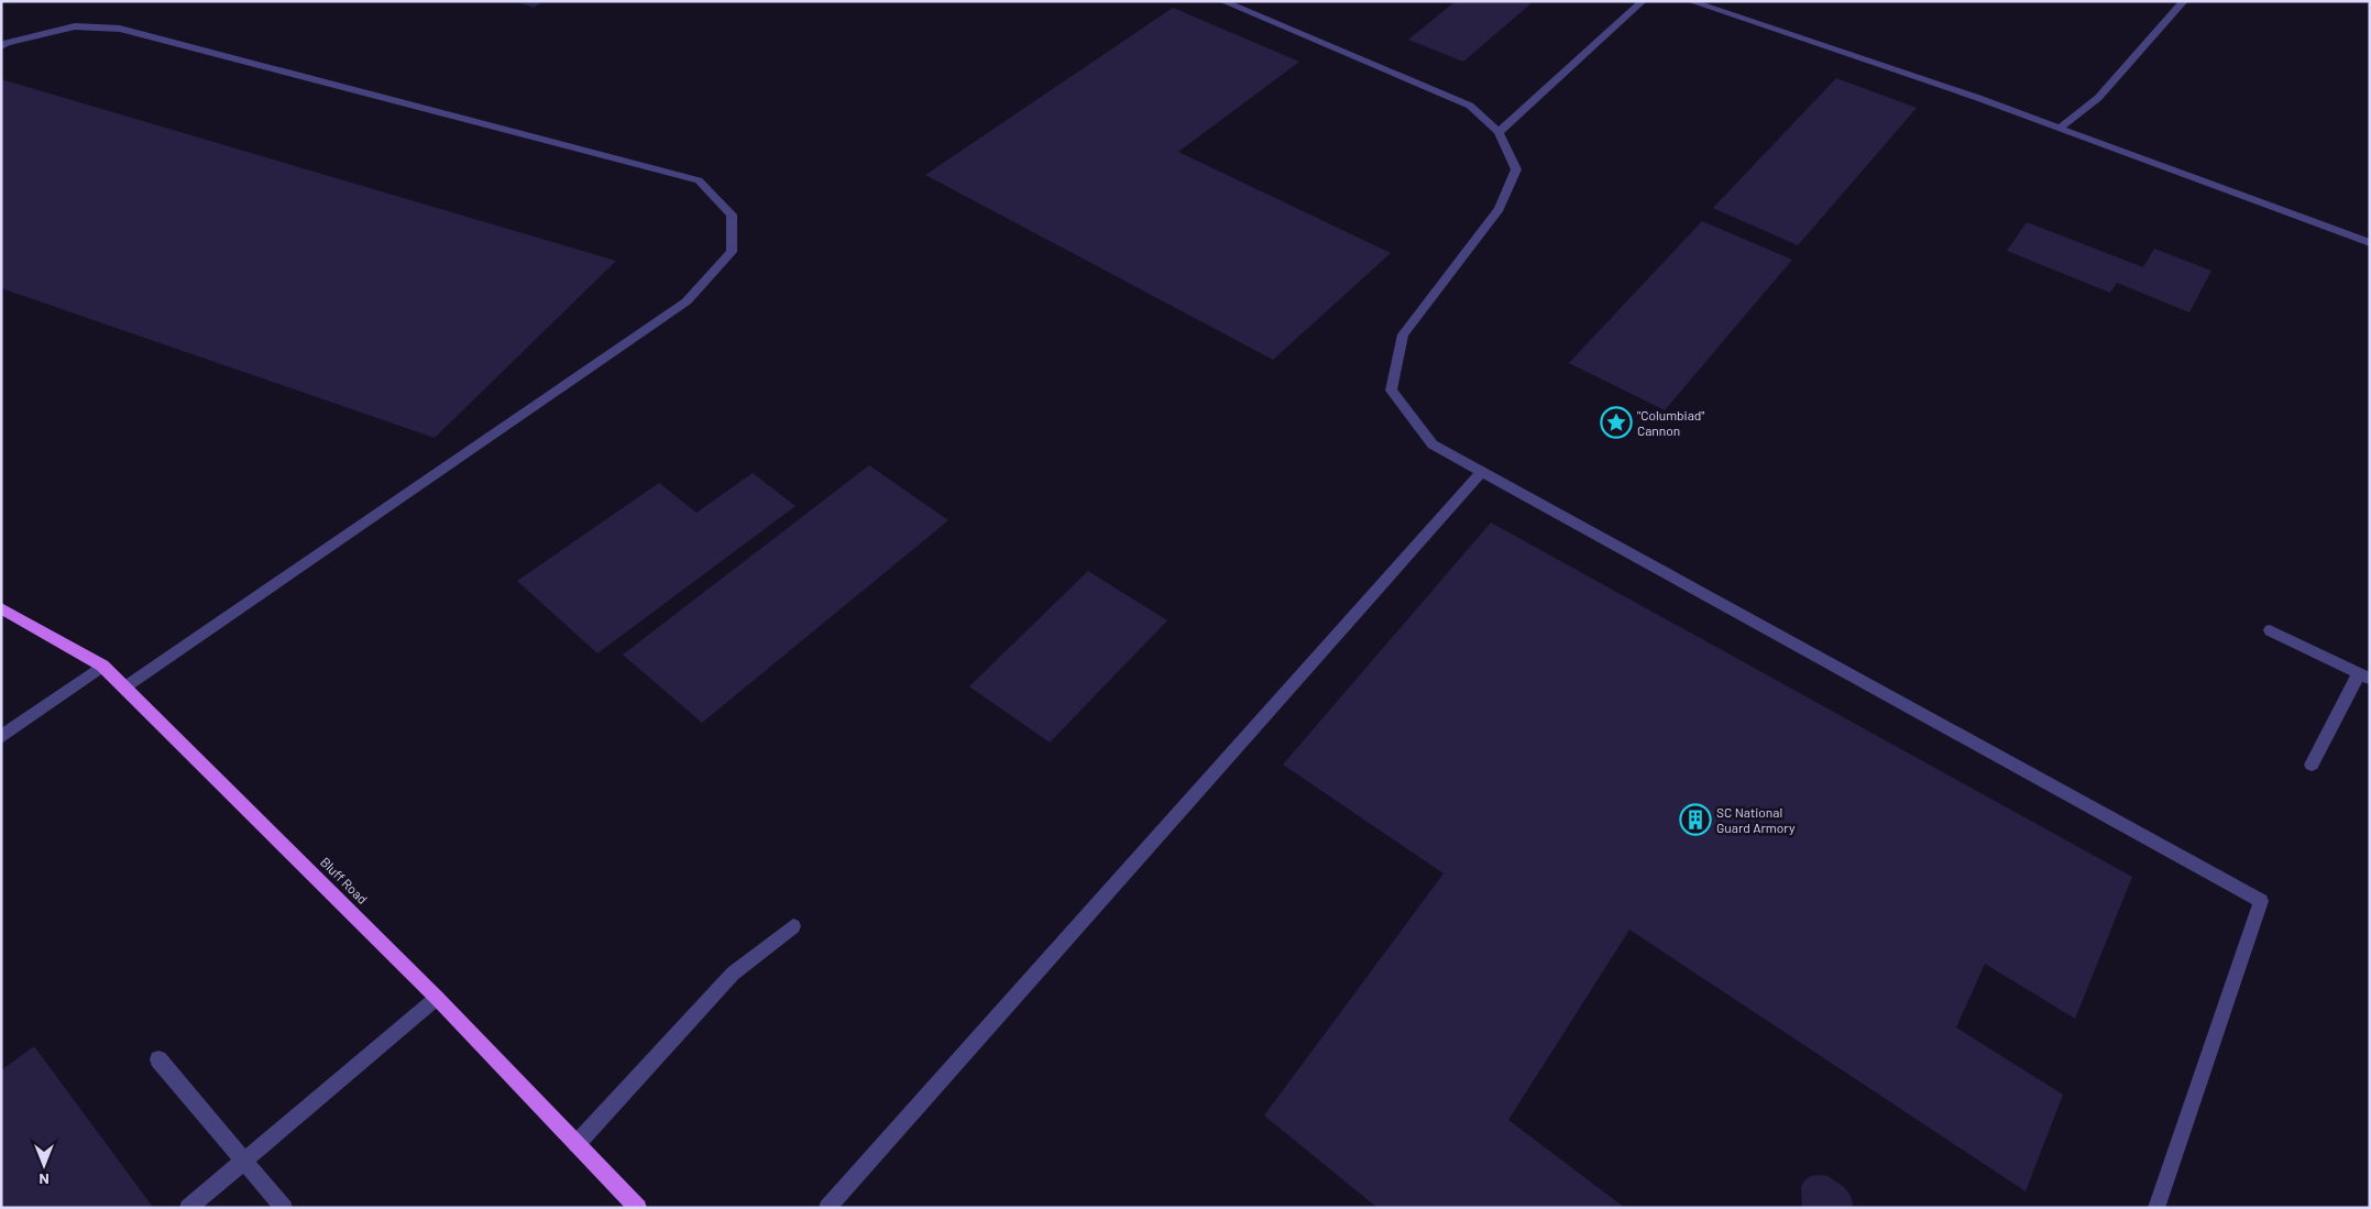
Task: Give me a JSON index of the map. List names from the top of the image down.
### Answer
{
  "streets": {
    "main road": ["Bluff Road"]
  },
  "places": {
    "place": ["\"Columbiad\" Cannon"],
    "building": ["SC National Guard Armory"]
  },
  "north": "bottom"
}
